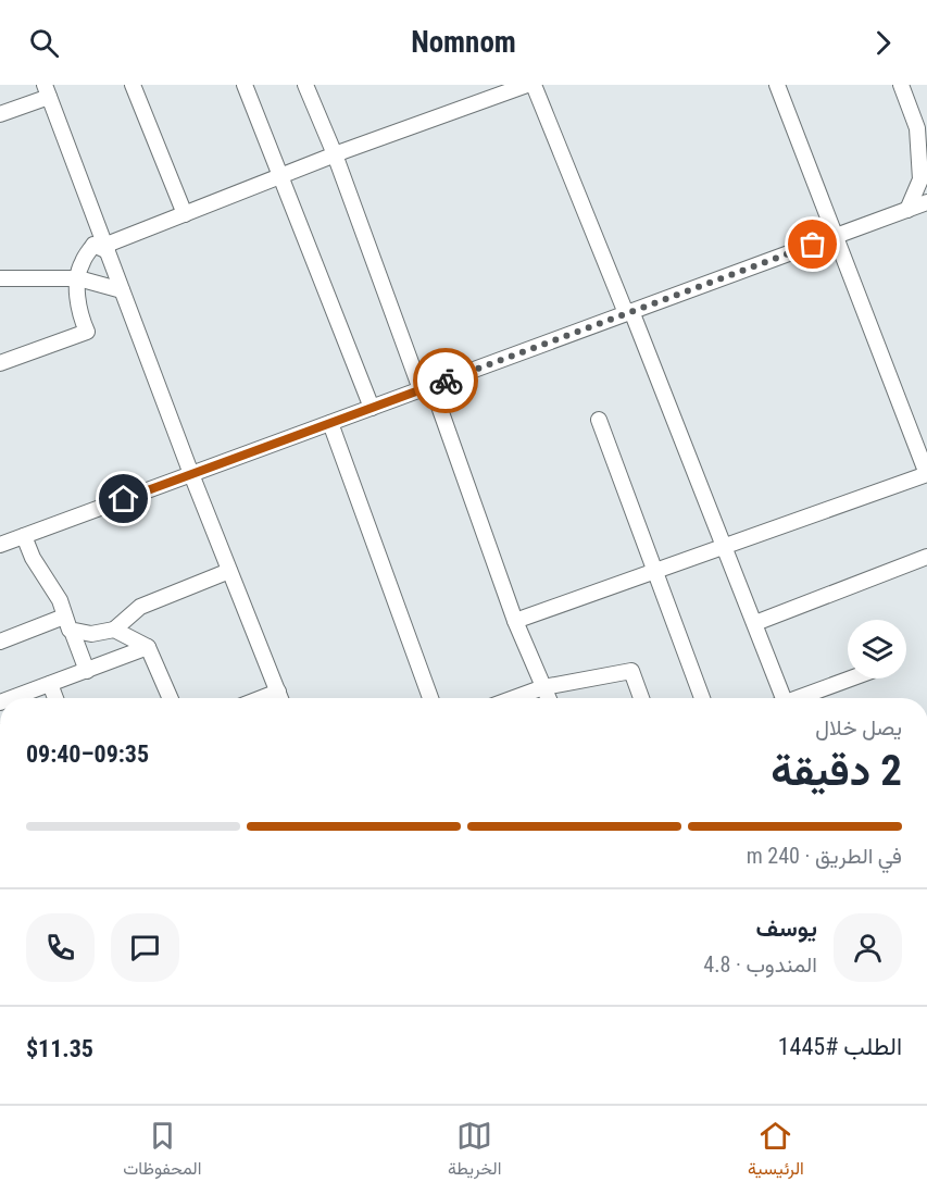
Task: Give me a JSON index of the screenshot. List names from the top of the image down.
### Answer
{
  "page": {
    "header": "Nomnom",
    "heading": ["2 دقيقة", "يصل خلال", "09:35–09:40"],
    "panel": [
      "يوسف",
      "المندوب · 4.8",
      "الطلب #1445",
      "$11.35"
    ],
    "bar": "في الطريق · 240 m",
    "tabs": ["الرئيسية", "الخريطة", "المحفوظات"]
  }
}
